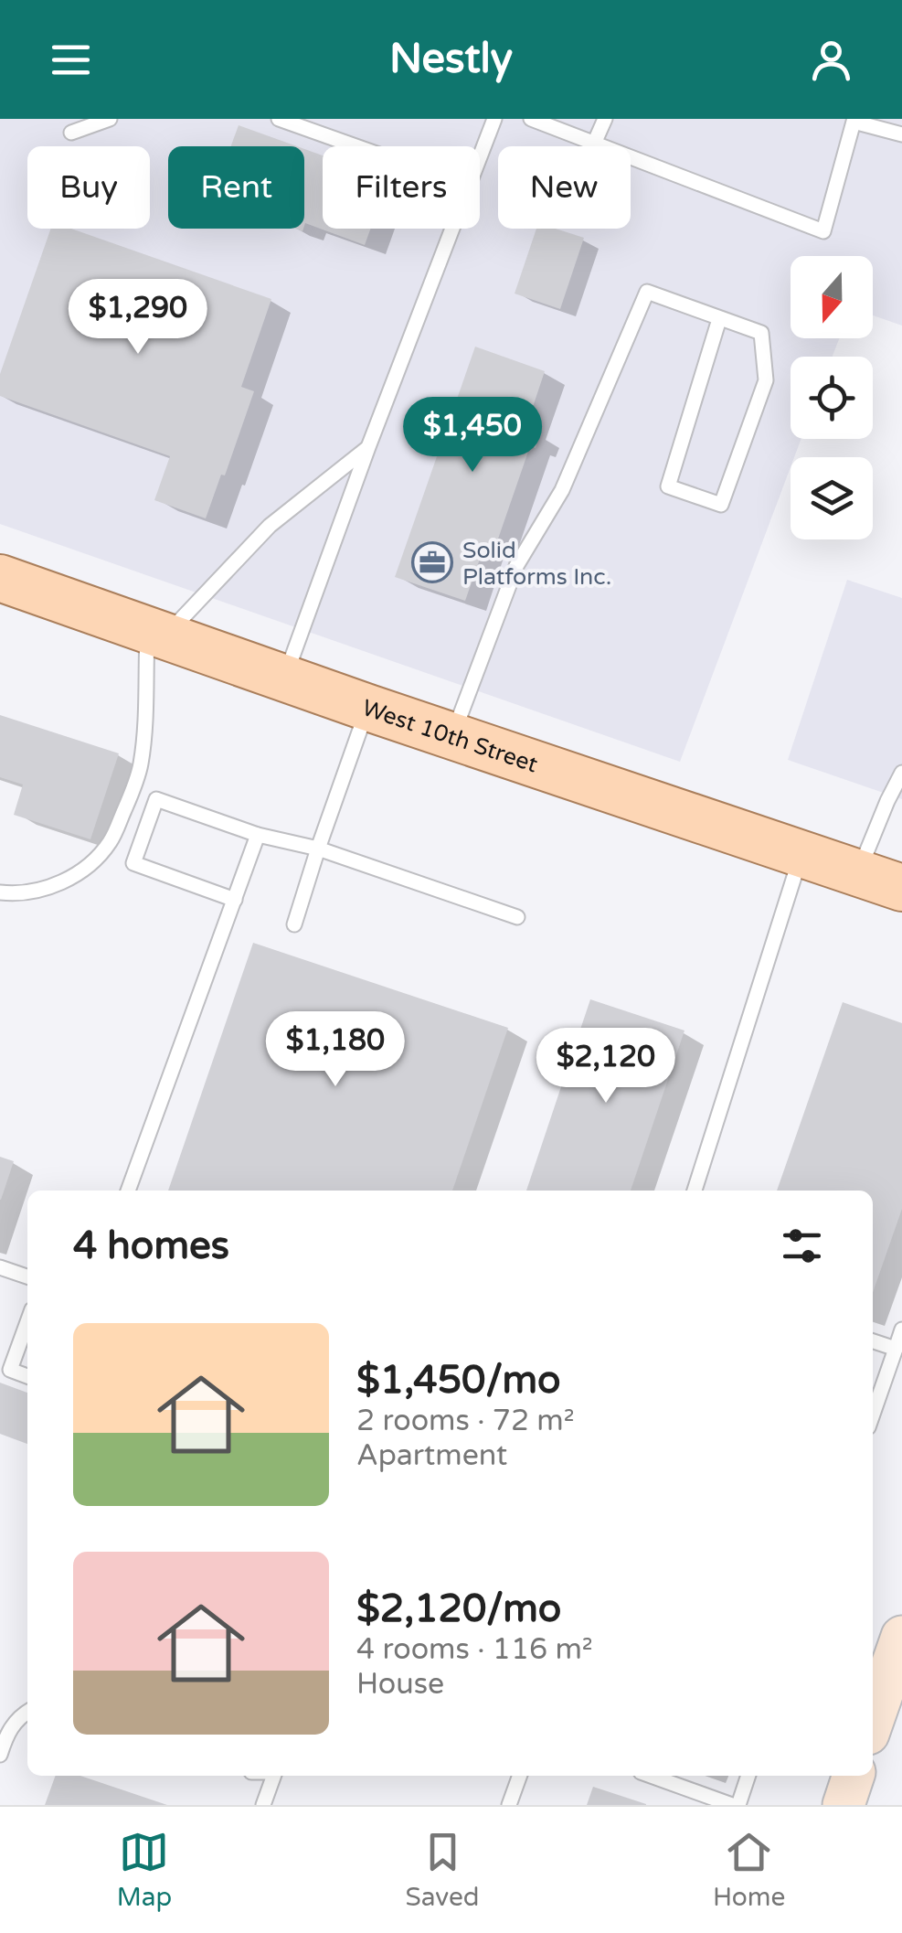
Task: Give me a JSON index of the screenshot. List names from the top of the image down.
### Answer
{
  "streets": {
    "main road": ["West 10th Street"]
  },
  "places": {
    "office": ["Solid Platforms Inc."]
  },
  "north": "bottom",
  "page": {
    "header": "Nestly",
    "chip": [
      "Buy",
      "Rent",
      "Filters",
      "New"
    ],
    "price": [
      "$1,290",
      "$1,450",
      "$1,180",
      "$2,120"
    ],
    "heading": "4 homes",
    "list": [
      {
        "name": "$1,450/mo",
        "note": "2 rooms · 72 m² · Apartment"
      },
      {
        "name": "$2,120/mo",
        "note": "4 rooms · 116 m² · House"
      }
    ],
    "tabs": ["Map", "Saved", "Home"]
  }
}
